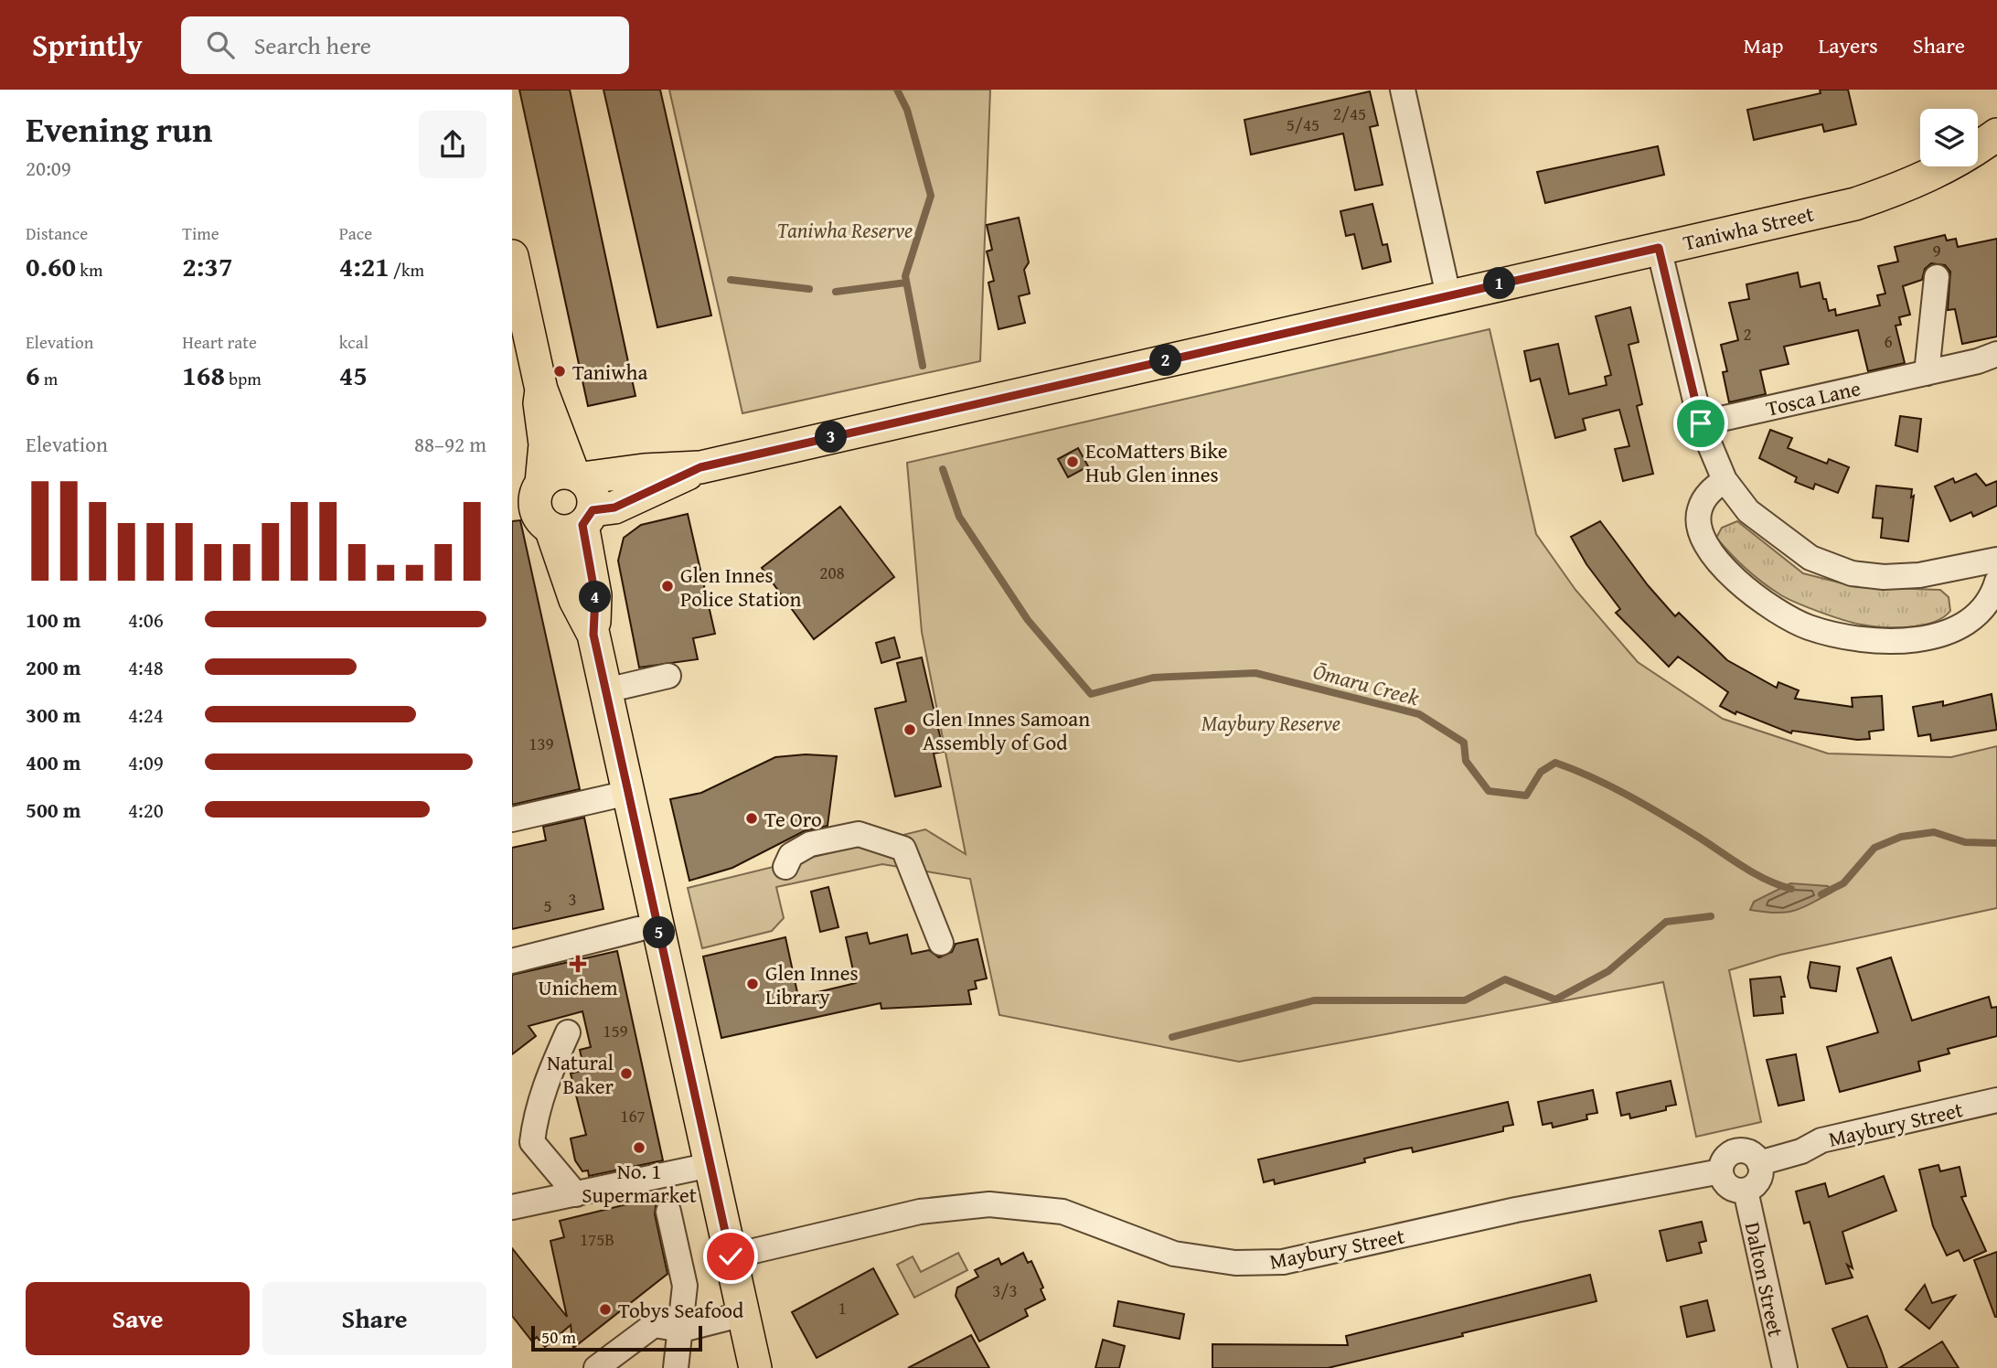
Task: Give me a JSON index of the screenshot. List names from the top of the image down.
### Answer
{
  "streets": {
    "main road": ["Taniwha Street"],
    "street": ["Tosca Lane", "Maybury Street", "Dalton Street"]
  },
  "crossings": [
    ["Maybury Street", "Dalton Street"]
  ],
  "water": ["Ōmaru Creek"],
  "parks": ["Taniwha Reserve", "Maybury Reserve"],
  "places": {
    "other": [
      "Taniwha",
      "EcoMatters Bike Hub Glen innes",
      "Glen Innes Police Station",
      "Glen Innes Samoan Assembly of God",
      "Te Oro",
      "Glen Innes Library",
      "Natural Baker",
      "No. 1 Supermarket",
      "Tobys Seafood"
    ],
    "health": ["Unichem"]
  },
  "house_numbers": [
    "2/45",
    "5/45",
    "9",
    "2",
    "6",
    "208",
    "139",
    "3",
    "5",
    "159",
    "167",
    "175B",
    "3/3",
    "1"
  ],
  "scale_bar": "50 m",
  "page": {
    "header": "Sprintly",
    "search": "Search here",
    "nav": ["Map", "Layers", "Share"],
    "heading": ["Evening run", "20:09"],
    "stats": [
      ["Distance", "0.60 km"],
      ["Time", "2:37"],
      ["Pace", "4:21 /km"],
      ["Elevation", "6 m"],
      ["Heart rate", "168 bpm"],
      ["kcal", "45"]
    ],
    "pins": [
      "1",
      "2",
      "3",
      "4",
      "5"
    ],
    "chart": ["Elevation", "88–92 m"],
    "list": [
      {
        "name": "100 m",
        "note": "4:06"
      },
      {
        "name": "200 m",
        "note": "4:48"
      },
      {
        "name": "300 m",
        "note": "4:24"
      },
      {
        "name": "400 m",
        "note": "4:09"
      },
      {
        "name": "500 m",
        "note": "4:20"
      }
    ],
    "buttons": ["Save", "Share"],
    "scale": "50 m"
  }
}
